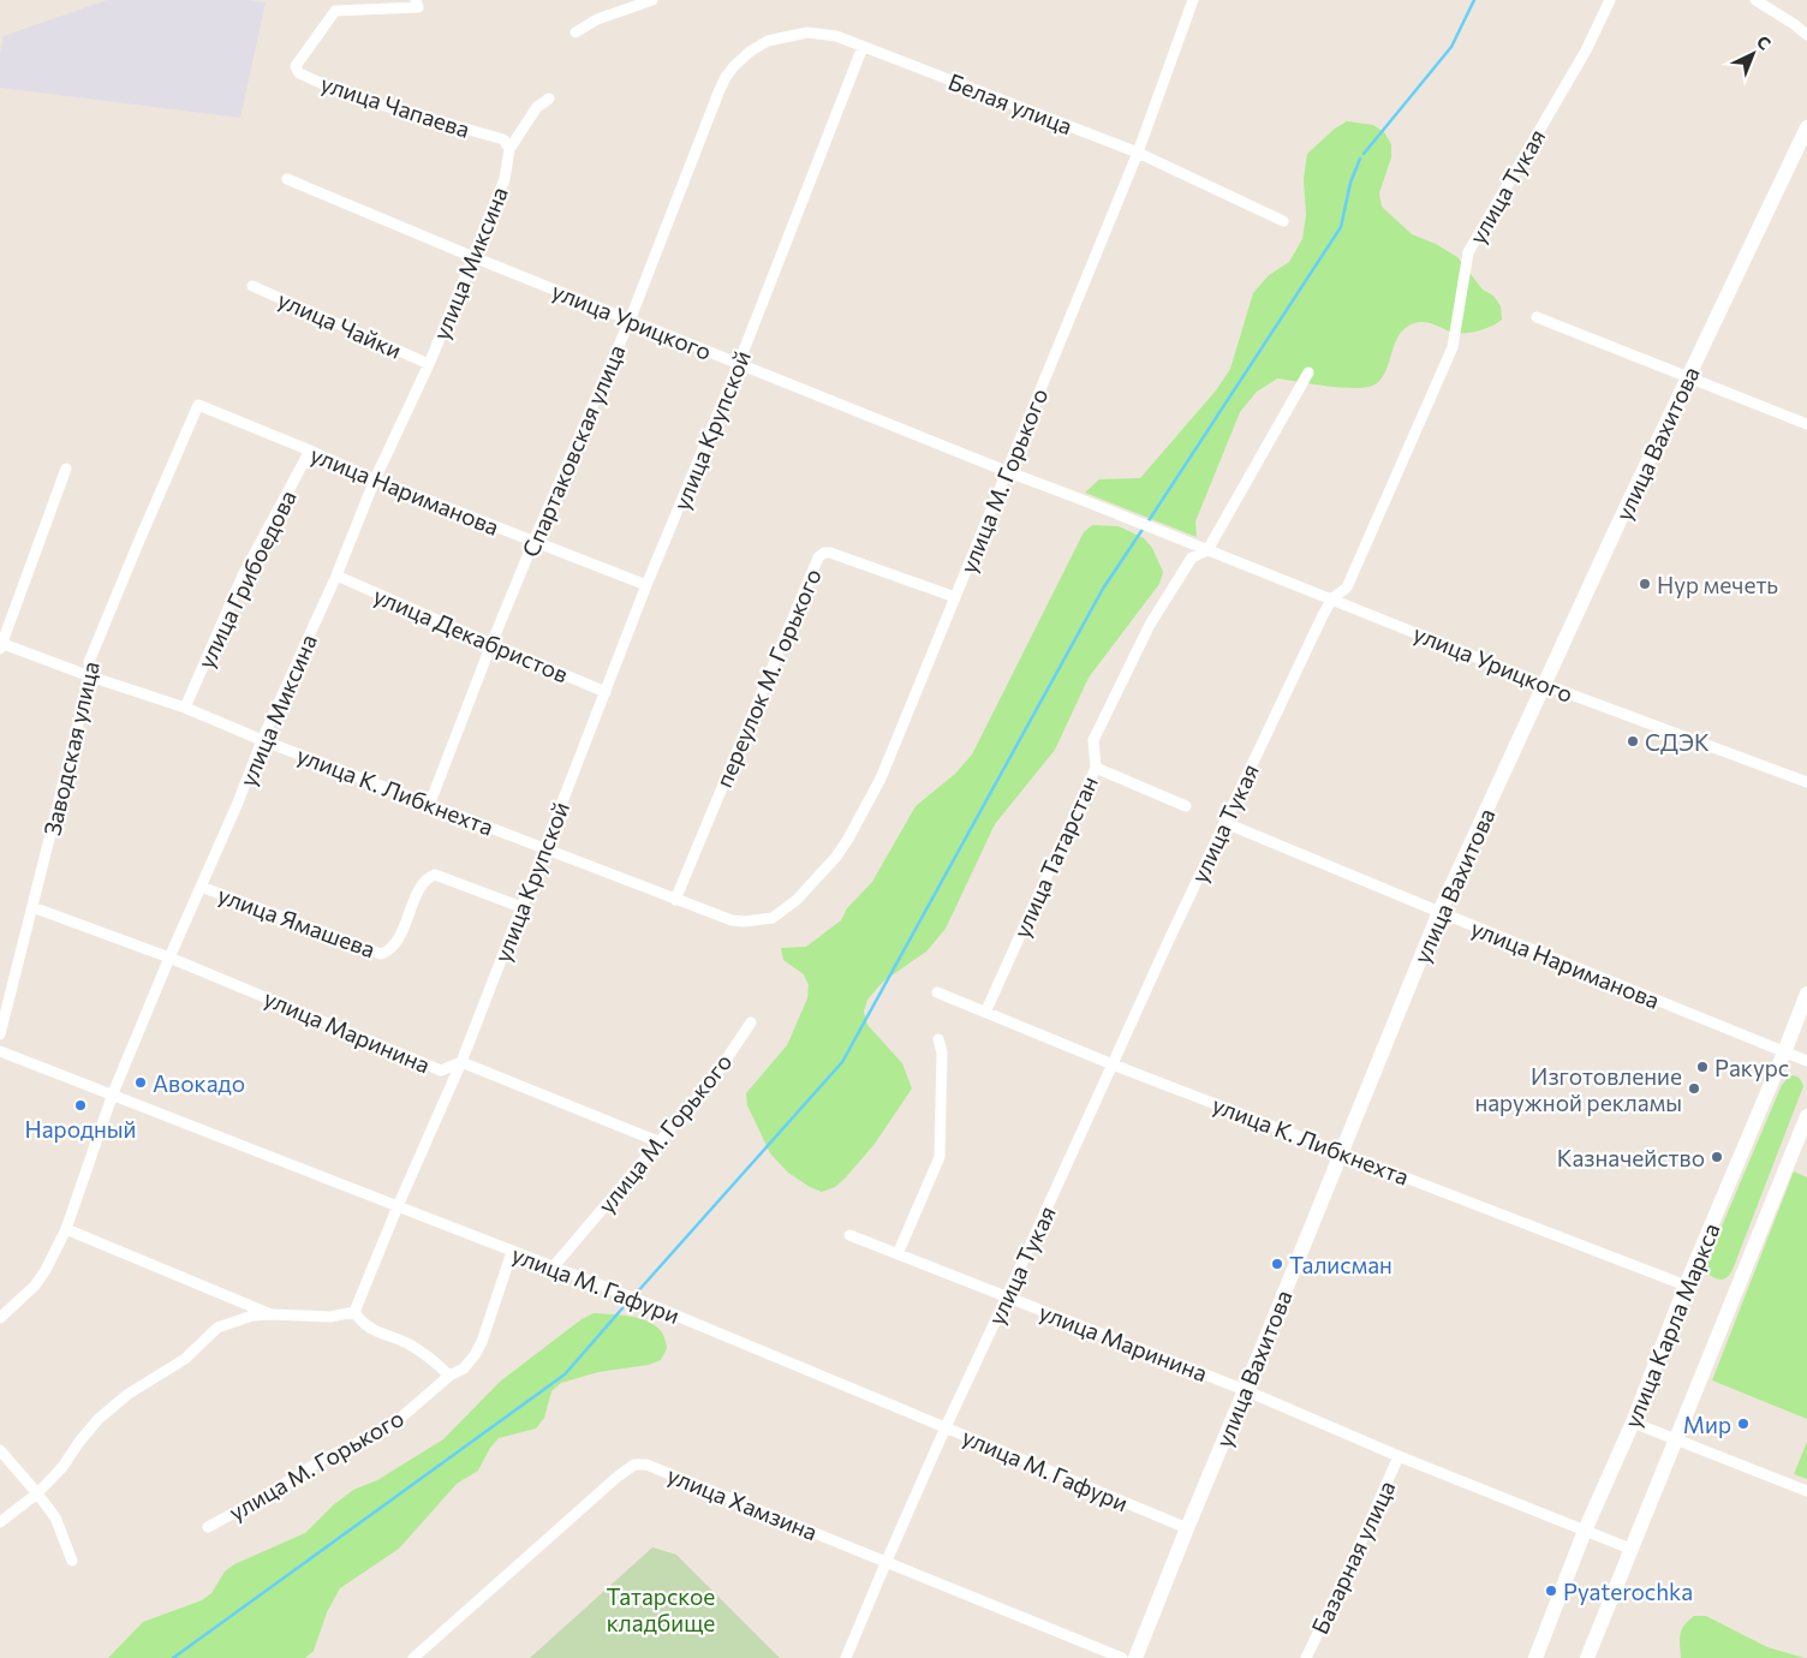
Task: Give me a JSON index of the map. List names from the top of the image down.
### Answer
{
  "streets": {
    "street": [
      "Белая улица",
      "улица Чапаева",
      "улица Тукая",
      "улица Миксина",
      "улица Урицкого",
      "улица Чайки",
      "улица Крупской",
      "улица Вахитова",
      "Спартаковская улица",
      "улица М. Горького",
      "улица Нариманова",
      "улица Грибоедова",
      "улица Декабристов",
      "переулок М. Горького",
      "Заводская улица",
      "улица К. Либкнехта",
      "улица Татарстан",
      "улица Ямашева",
      "улица Маринина",
      "улица М. Гафури",
      "улица Карла Маркса",
      "улица Хамзина",
      "Базарная улица"
    ]
  },
  "crossings": [
    ["Белая улица", "улица Крупской"],
    ["Белая улица", "Спартаковская улица"],
    ["Белая улица", "улица М. Горького"],
    ["улица Чапаева", "улица Миксина"],
    ["улица Тукая", "улица Урицкого"],
    ["улица Тукая", "улица Нариманова"],
    ["улица Тукая", "улица К. Либкнехта"],
    ["улица Тукая", "улица Маринина"],
    ["улица Тукая", "улица М. Гафури"],
    ["улица Тукая", "улица Хамзина"],
    ["улица Миксина", "улица Урицкого"],
    ["улица Миксина", "улица Чайки"],
    ["улица Миксина", "улица Нариманова"],
    ["улица Миксина", "улица Декабристов"],
    ["улица Миксина", "улица К. Либкнехта"],
    ["улица Миксина", "улица Ямашева"],
    ["улица Миксина", "улица Маринина"],
    ["улица Миксина", "улица М. Гафури"],
    ["улица Урицкого", "улица Крупской"],
    ["улица Урицкого", "улица Вахитова"],
    ["улица Урицкого", "Спартаковская улица"],
    ["улица Урицкого", "улица М. Горького"],
    ["улица Урицкого", "улица Татарстан"],
    ["улица Крупской", "улица Нариманова"],
    ["улица Крупской", "улица Декабристов"],
    ["улица Крупской", "улица К. Либкнехта"],
    ["улица Крупской", "улица Ямашева"],
    ["улица Крупской", "улица Маринина"],
    ["улица Крупской", "улица М. Гафури"],
    ["улица Вахитова", "улица Нариманова"],
    ["улица Вахитова", "улица К. Либкнехта"],
    ["улица Вахитова", "улица Маринина"],
    ["улица Вахитова", "улица М. Гафури"],
    ["Спартаковская улица", "улица Нариманова"],
    ["Спартаковская улица", "улица Декабристов"],
    ["Спартаковская улица", "улица К. Либкнехта"],
    ["улица М. Горького", "переулок М. Горького"],
    ["улица М. Горького", "улица К. Либкнехта"],
    ["улица М. Горького", "улица Маринина"],
    ["улица М. Горького", "улица М. Гафури"],
    ["улица Нариманова", "улица Грибоедова"],
    ["улица Нариманова", "Заводская улица"],
    ["улица Нариманова", "улица Карла Маркса"],
    ["улица Грибоедова", "улица К. Либкнехта"],
    ["переулок М. Горького", "улица К. Либкнехта"],
    ["Заводская улица", "улица К. Либкнехта"],
    ["Заводская улица", "улица Маринина"],
    ["улица К. Либкнехта", "улица Татарстан"],
    ["улица К. Либкнехта", "улица Карла Маркса"],
    ["улица Маринина", "улица Карла Маркса"],
    ["улица Маринина", "Базарная улица"]
  ],
  "parks": ["Татарское кладбище"],
  "places": [
    "Нур мечеть",
    "СДЭК",
    "Ракурс",
    "Авокадо",
    "Изготовление наружной рекламы",
    "Народный",
    "Казначейство",
    "Талисман",
    "Мир",
    "Pyaterochka"
  ],
  "north": "top right"
}
